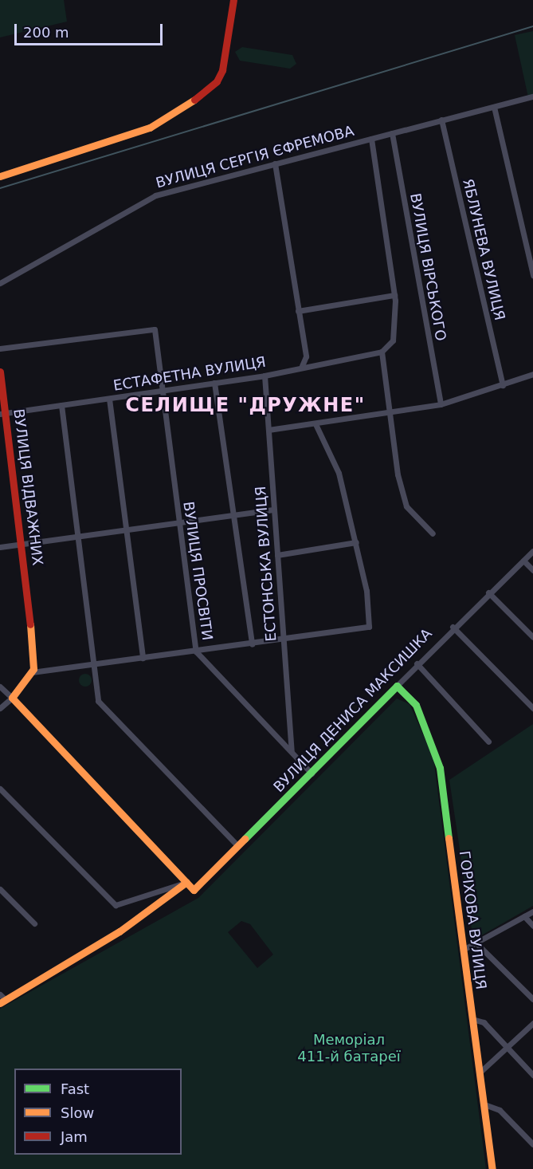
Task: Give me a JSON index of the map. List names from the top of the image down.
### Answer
{
  "streets": {
    "street": [
      "ВУЛИЦЯ СЕРГІЯ ЄФРЕМОВА",
      "ЯБЛУНЕВА ВУЛИЦЯ",
      "ВУЛИЦЯ ВІРСЬКОГО",
      "ЕСТАФЕТНА ВУЛИЦЯ",
      "ВУЛИЦЯ ВІДВАЖНИХ",
      "ЕСТОНСЬКА ВУЛИЦЯ",
      "ВУЛИЦЯ ПРОСВІТИ",
      "ВУЛИЦЯ ДЕНИСА МАКСИШКА",
      "ГОРІХОВА ВУЛИЦЯ"
    ]
  },
  "crossings": [
    ["ВУЛИЦЯ СЕРГІЯ ЄФРЕМОВА", "ЯБЛУНЕВА ВУЛИЦЯ"],
    ["ВУЛИЦЯ СЕРГІЯ ЄФРЕМОВА", "ВУЛИЦЯ ВІРСЬКОГО"],
    ["ЕСТАФЕТНА ВУЛИЦЯ", "ВУЛИЦЯ ВІДВАЖНИХ"],
    ["ЕСТАФЕТНА ВУЛИЦЯ", "ЕСТОНСЬКА ВУЛИЦЯ"],
    ["ЕСТАФЕТНА ВУЛИЦЯ", "ВУЛИЦЯ ПРОСВІТИ"],
    ["ЕСТОНСЬКА ВУЛИЦЯ", "ВУЛИЦЯ ПРОСВІТИ"],
    ["ВУЛИЦЯ ПРОСВІТИ", "ВУЛИЦЯ ДЕНИСА МАКСИШКА"],
    ["ВУЛИЦЯ ДЕНИСА МАКСИШКА", "ГОРІХОВА ВУЛИЦЯ"]
  ],
  "districts": ["СЕЛИЩЕ \"ДРУЖНЕ\""],
  "parks": ["Меморіал 411-й батареї"],
  "legend": ["Fast", "Slow", "Jam"],
  "scale_bar": "200 m"
}
